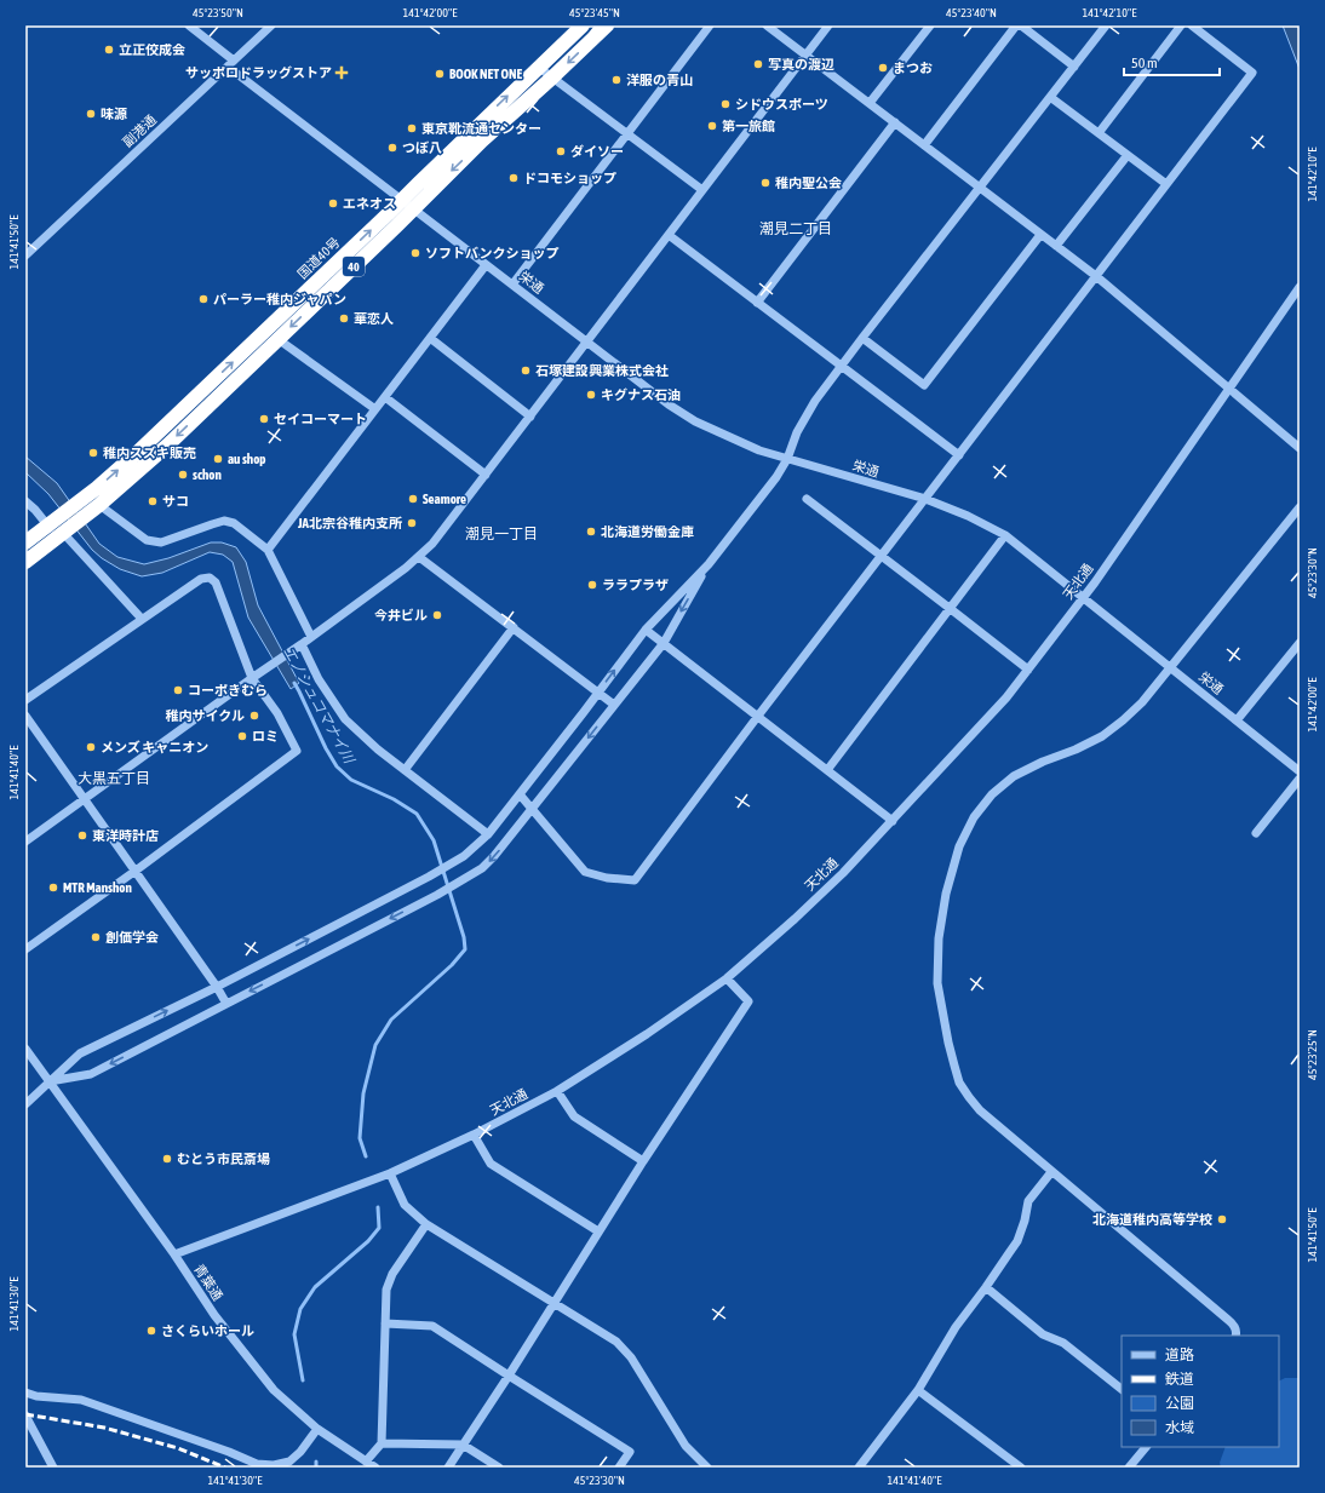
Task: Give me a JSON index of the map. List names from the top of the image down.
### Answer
{
  "streets": {
    "highway": ["国道40号", "40"],
    "street": [
      "副港通",
      "栄通",
      "天北通",
      "青葉通"
    ]
  },
  "crossings": [
    ["副港通", "栄通"],
    ["国道40号", "40"],
    ["国道40号", "栄通"],
    ["栄通", "天北通"],
    ["天北通", "青葉通"]
  ],
  "districts": ["潮見二丁目", "潮見一丁目", "大黒五丁目"],
  "water": ["エノシュコマナイ川"],
  "places": {
    "other": [
      "立正佼成会",
      "写真の渡辺",
      "まつお",
      "BOOK NET ONE",
      "洋服の青山",
      "シドウスポーツ",
      "味源",
      "第一旅館",
      "東京靴流通センター",
      "つぼ八",
      "ダイソー",
      "ドコモショップ",
      "稚内聖公会",
      "エネオス",
      "ソフトバンクショップ",
      "パーラー稚内ジャパン",
      "華恋人",
      "石塚建設興業株式会社",
      "キグナス石油",
      "セイコーマート",
      "稚内スズキ販売",
      "au shop",
      "schon",
      "Seamore",
      "サコ",
      "JA北宗谷稚内支所",
      "北海道労働金庫",
      "ララプラザ",
      "今井ビル",
      "コーポきむら",
      "稚内サイクル",
      "ロミ",
      "メンズ キャニオン",
      "東洋時計店",
      "MTR Manshon",
      "創価学会",
      "むとう市民斎場",
      "北海道稚内高等学校",
      "さくらいホール"
    ],
    "health": ["サッポロドラッグストア"]
  },
  "legend": [
    "道路",
    "鉄道",
    "公園",
    "水域"
  ],
  "scale_bar": "50 m",
  "coordinates": [
    "45°23'50\"N",
    "141°42'00\"E",
    "45°23'45\"N",
    "45°23'40\"N",
    "141°42'10\"E",
    "141°41'50\"E",
    "45°23'30\"N",
    "141°41'40\"E",
    "45°23'25\"N",
    "141°41'30\"E"
  ]
}
